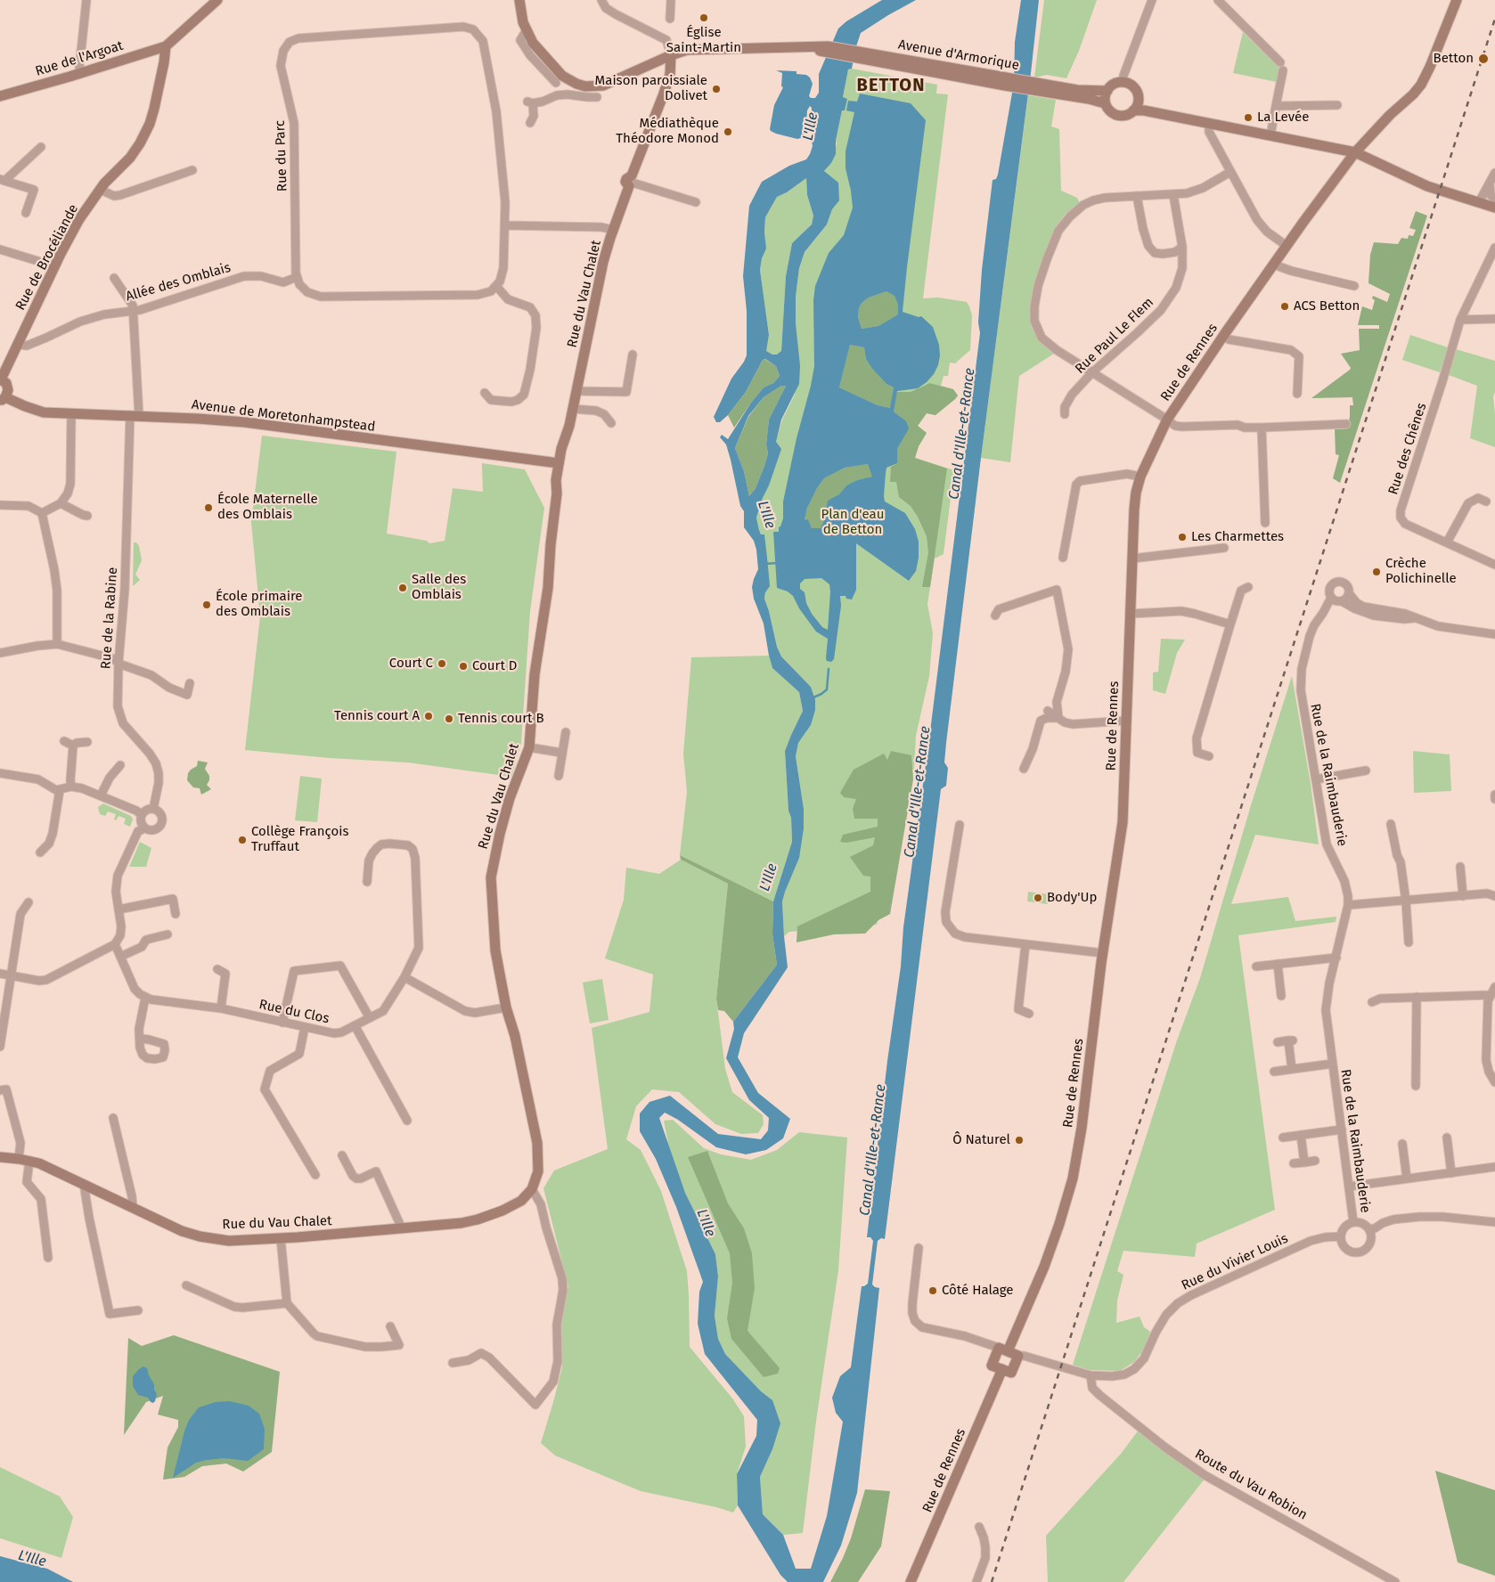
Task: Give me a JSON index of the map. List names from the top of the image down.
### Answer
{
  "streets": {
    "main road": [
      "Avenue d'Armorique",
      "Rue de l'Argoat",
      "Rue de Brocéliande",
      "Rue du Vau Chalet",
      "Rue de Rennes",
      "Avenue de Moretonhampstead"
    ],
    "street": [
      "Rue du Parc",
      "Allée des Omblais",
      "Rue Paul Le Flem",
      "Rue des Chênes",
      "Rue de la Rabine",
      "Rue de la Raimbauderie",
      "Rue du Clos",
      "Rue du Vivier Louis",
      "Route du Vau Robion"
    ]
  },
  "crossings": [
    ["Avenue d'Armorique", "Rue du Vau Chalet"],
    ["Rue de l'Argoat", "Rue de Brocéliande"],
    ["Rue du Parc", "Allée des Omblais"],
    ["Rue de Brocéliande", "Allée des Omblais"],
    ["Allée des Omblais", "Rue de la Rabine"],
    ["Rue du Vau Chalet", "Avenue de Moretonhampstead"],
    ["Avenue de Moretonhampstead", "Rue de la Rabine"],
    ["Rue de la Raimbauderie", "Rue du Vivier Louis"],
    ["Rue du Vivier Louis", "Route du Vau Robion"]
  ],
  "districts": ["BETTON"],
  "water": ["L'Ille", "Canal d'Ille-et-Rance"],
  "parks": ["Plan d'eau de Betton"],
  "places": [
    "Église Saint-Martin",
    "Betton",
    "Maison paroissiale Dolivet",
    "La Levée",
    "Médiathèque Théodore Monod",
    "ACS Betton",
    "École Maternelle des Omblais",
    "Les Charmettes",
    "Crèche Polichinelle",
    "Salle des Omblais",
    "École primaire des Omblais",
    "Court C",
    "Court D",
    "Tennis court A",
    "Tennis court B",
    "Collège François Truffaut",
    "Body'Up",
    "Ô Naturel",
    "Côté Halage"
  ]
}
